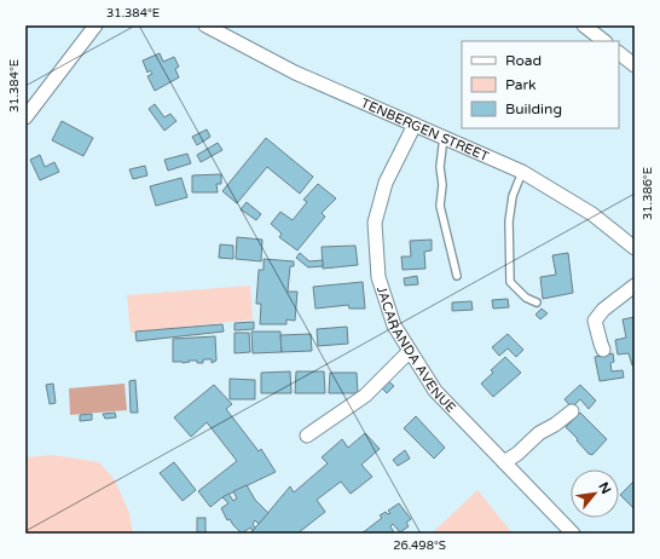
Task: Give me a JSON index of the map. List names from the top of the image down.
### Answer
{
  "streets": {
    "street": ["TENBERGEN STREET", "JACARANDA AVENUE"]
  },
  "crossings": [
    ["TENBERGEN STREET", "JACARANDA AVENUE"]
  ],
  "legend": ["Road", "Park", "Building"],
  "north": "top right",
  "coordinates": ["31.384°E", "31.386°E", "26.498°S"]
}
